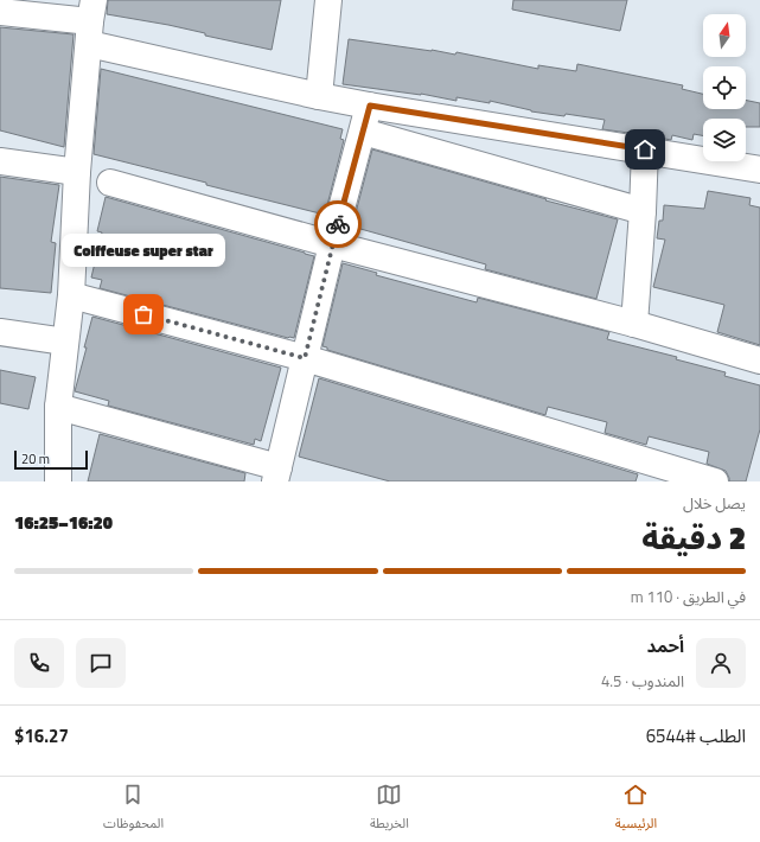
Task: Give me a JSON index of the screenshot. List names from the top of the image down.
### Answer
{
  "places": ["Coiffeuse super star"],
  "scale_bar": "20 m",
  "north": "top",
  "page": {
    "bubble": "Coiffeuse super star",
    "scale": "20 m",
    "heading": ["2 دقيقة", "يصل خلال", "16:20–16:25"],
    "panel": [
      "أحمد",
      "المندوب · 4.5",
      "الطلب #6544",
      "$16.27"
    ],
    "bar": "في الطريق · 110 m",
    "tabs": ["الرئيسية", "الخريطة", "المحفوظات"]
  }
}
